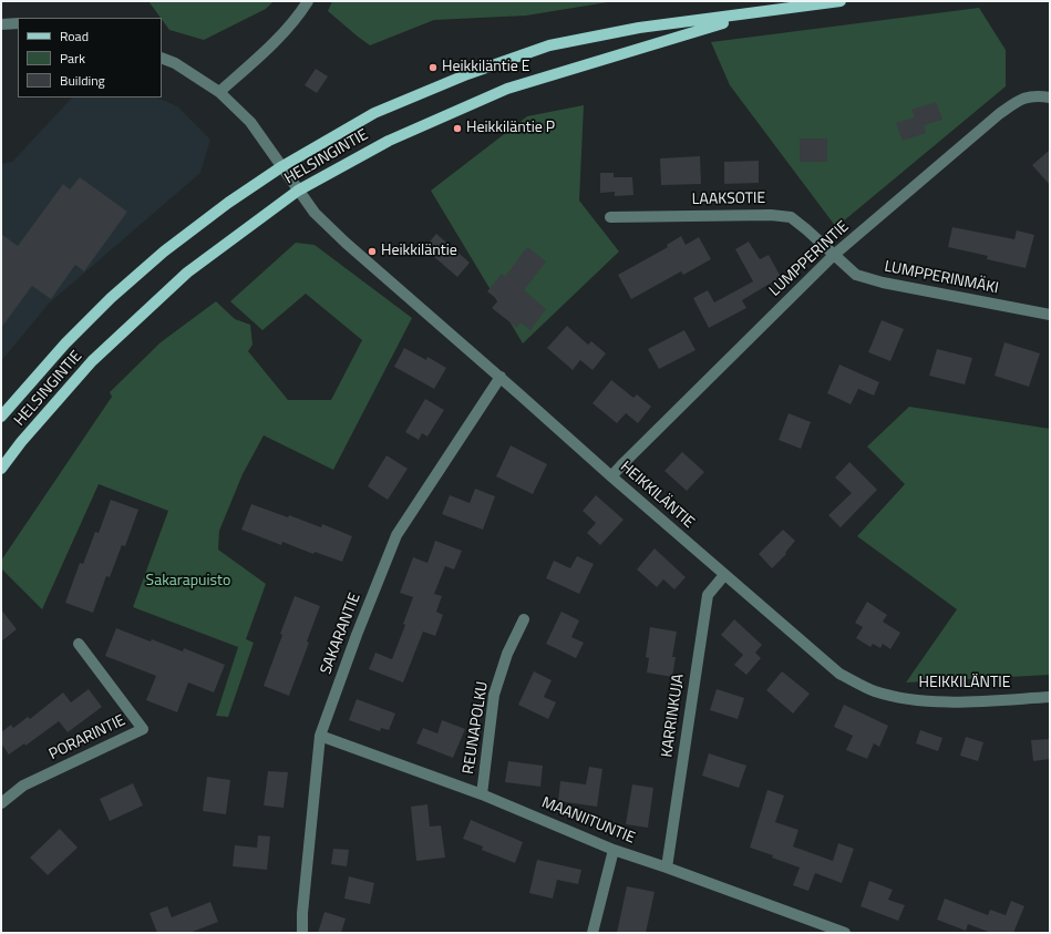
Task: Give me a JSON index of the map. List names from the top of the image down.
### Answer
{
  "streets": {
    "main road": ["HELSINGINTIE"],
    "street": [
      "LAAKSOTIE",
      "LUMPPERINTIE",
      "LUMPPERINMÄKI",
      "HEIKKILÄNTIE",
      "SAKARANTIE",
      "KARRINKUJA",
      "REUNAPOLKU",
      "PORARINTIE",
      "MAANIITUNTIE"
    ]
  },
  "crossings": [
    ["HELSINGINTIE", "HEIKKILÄNTIE"],
    ["LAAKSOTIE", "LUMPPERINTIE"],
    ["LAAKSOTIE", "LUMPPERINMÄKI"],
    ["LUMPPERINTIE", "LUMPPERINMÄKI"],
    ["LUMPPERINTIE", "HEIKKILÄNTIE"],
    ["HEIKKILÄNTIE", "SAKARANTIE"],
    ["HEIKKILÄNTIE", "KARRINKUJA"],
    ["SAKARANTIE", "MAANIITUNTIE"],
    ["KARRINKUJA", "MAANIITUNTIE"],
    ["REUNAPOLKU", "MAANIITUNTIE"]
  ],
  "parks": ["Sakarapuisto"],
  "places": ["Heikkiläntie E", "Heikkiläntie P", "Heikkiläntie"],
  "legend": ["Road", "Park", "Building"]
}
